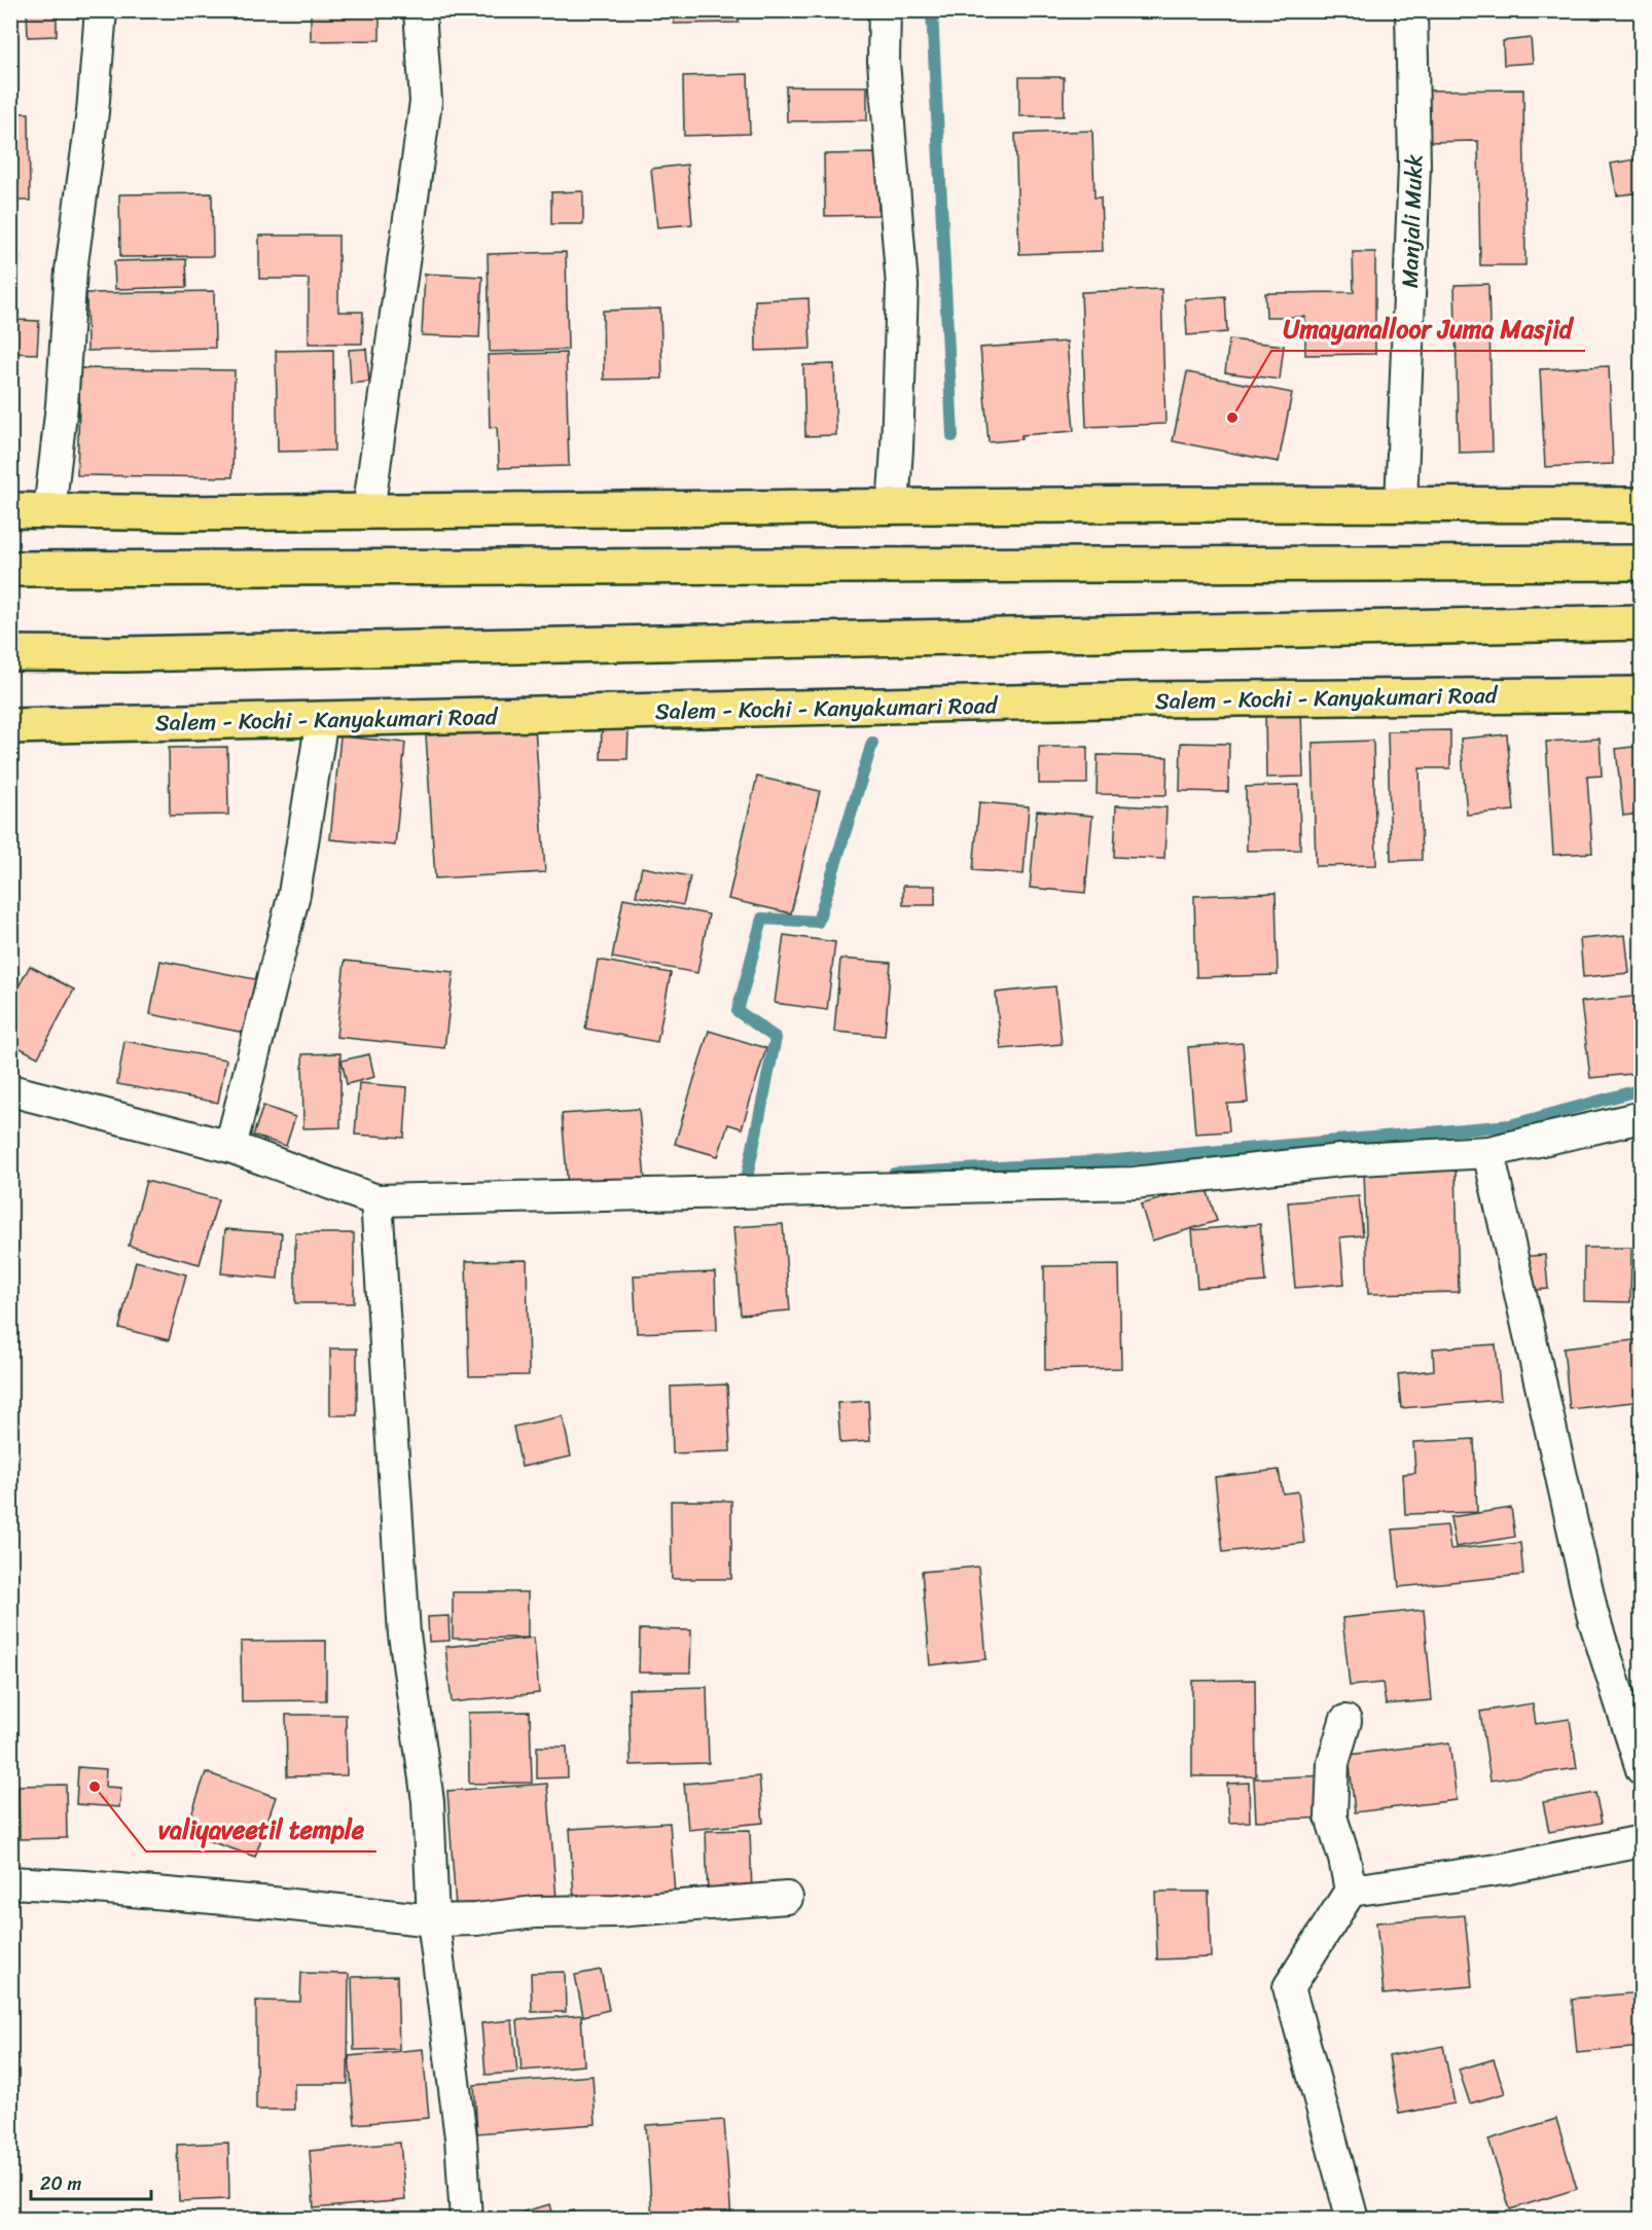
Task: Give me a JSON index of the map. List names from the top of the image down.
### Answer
{
  "streets": {
    "highway": ["Salem - Kochi - Kanyakumari Road"],
    "street": ["Manjali Mukk"]
  },
  "places": ["Umayanalloor Juma Masjid", "valiyaveetil temple"],
  "scale_bar": "20 m"
}
